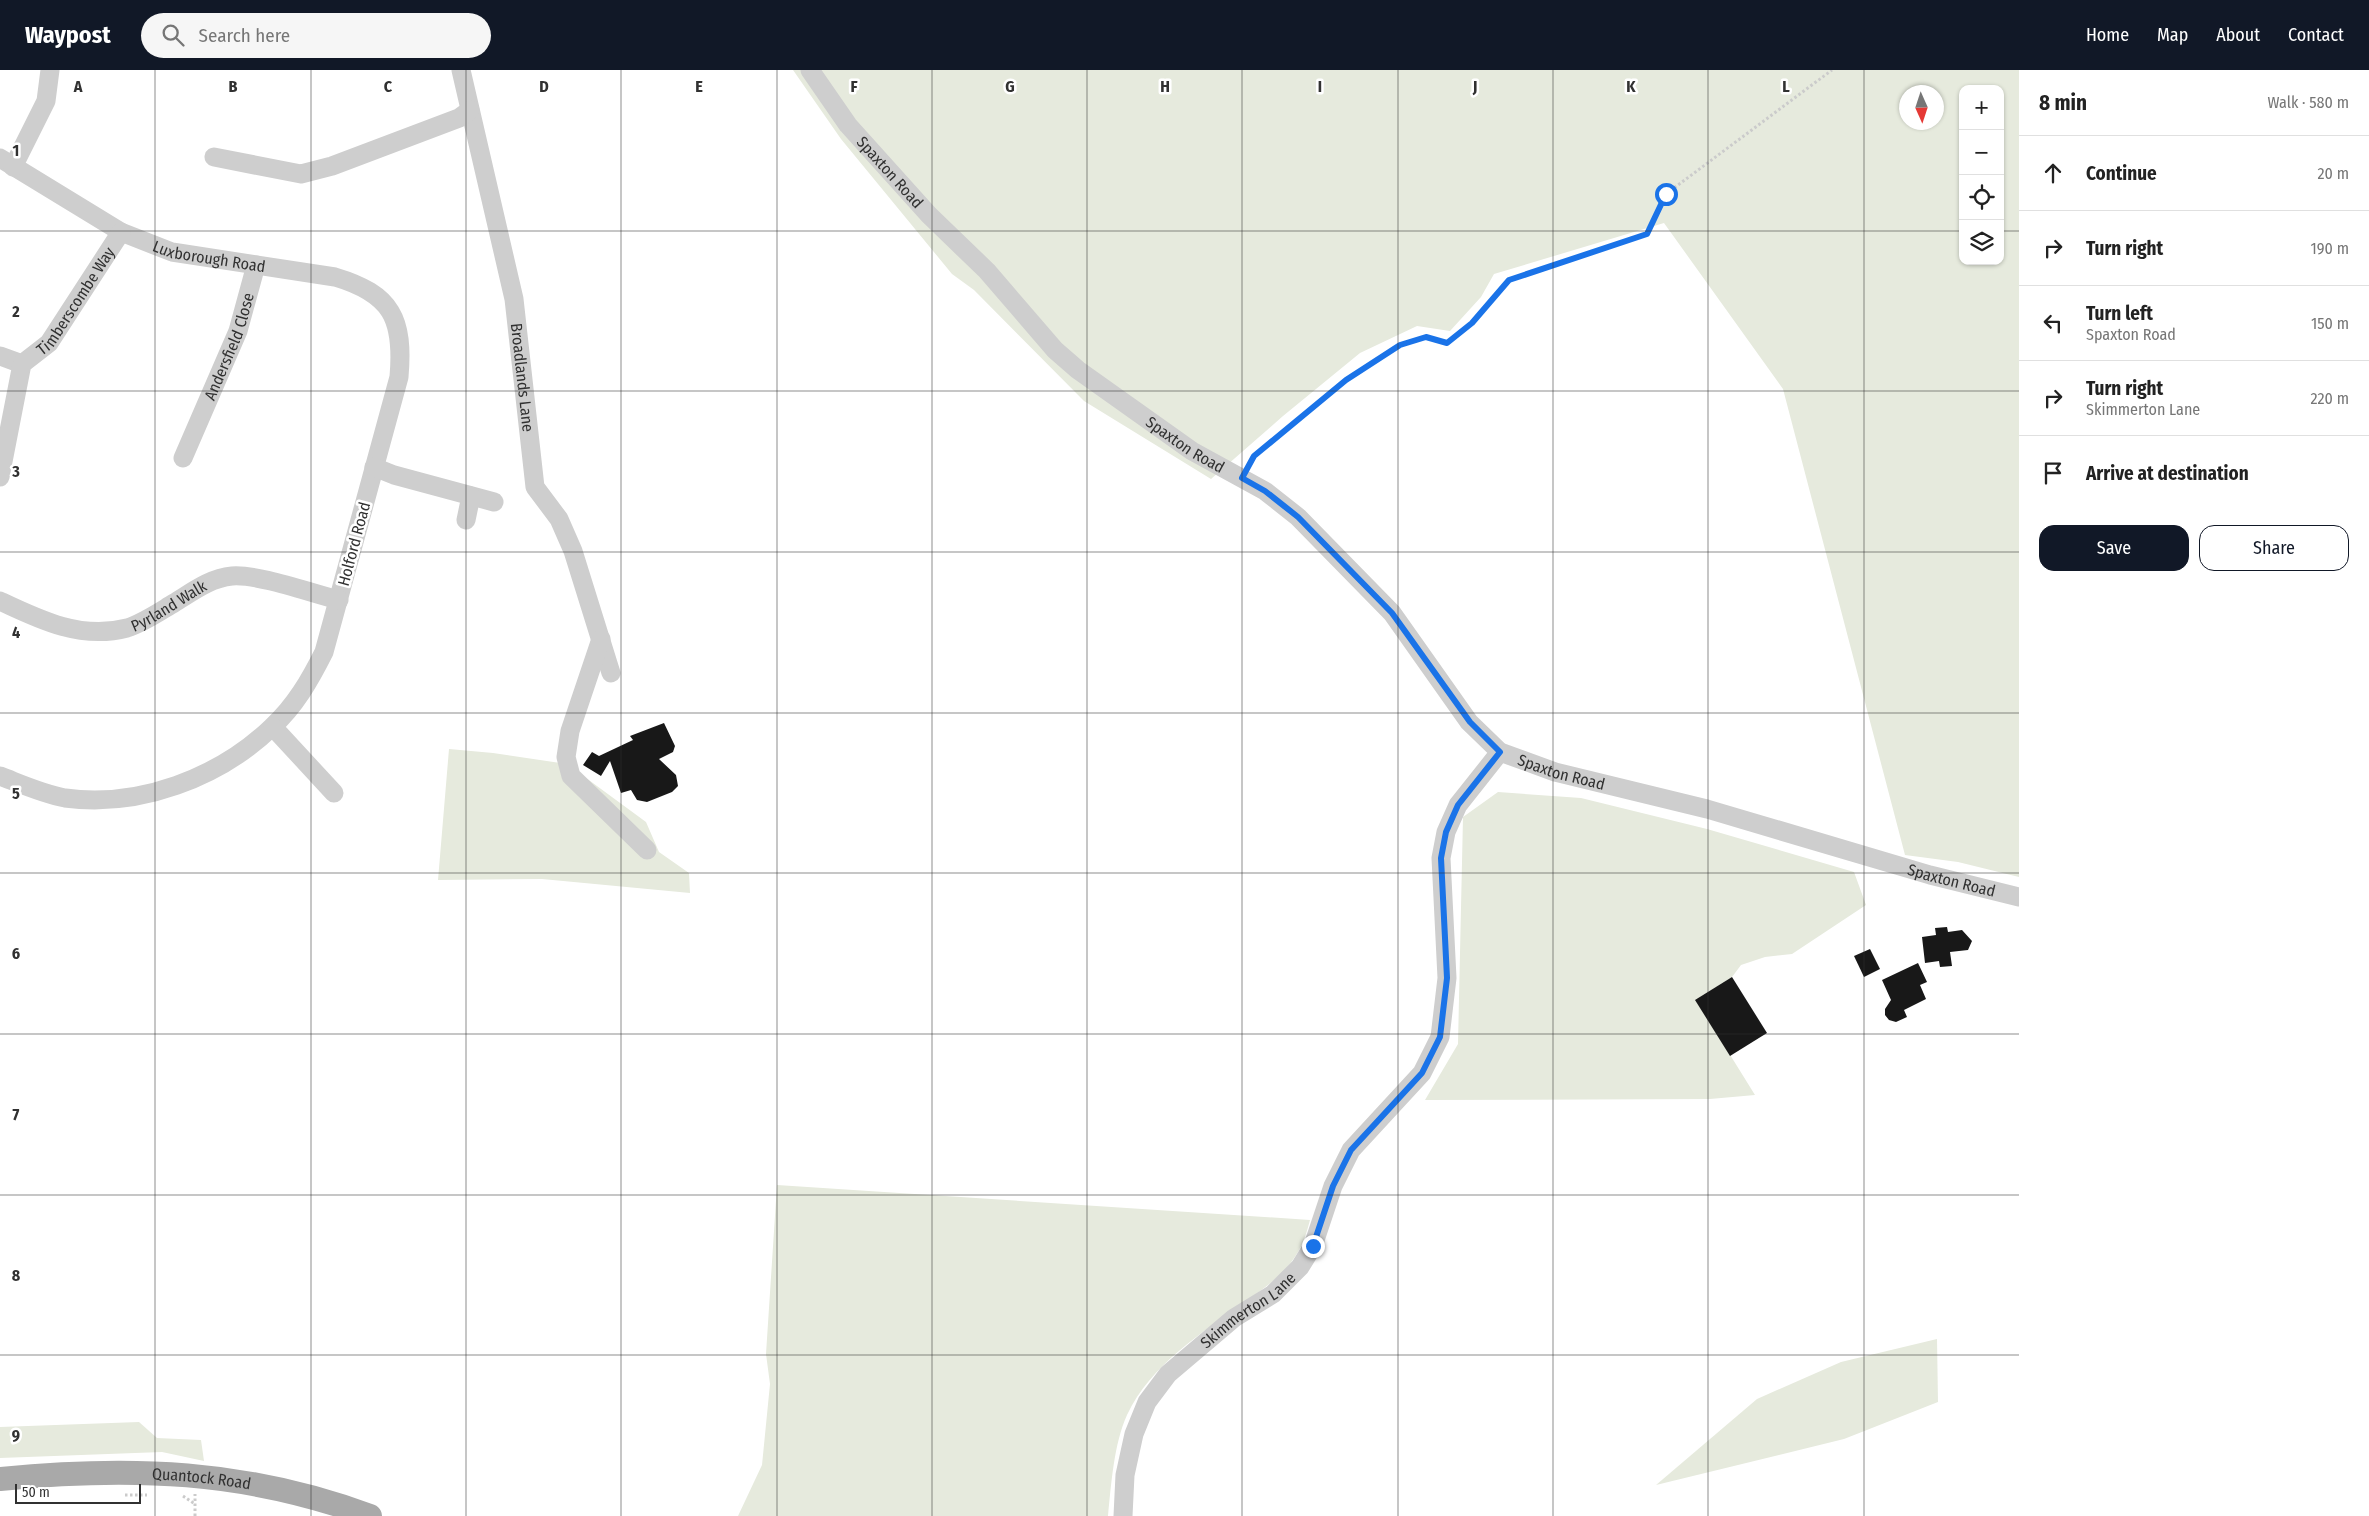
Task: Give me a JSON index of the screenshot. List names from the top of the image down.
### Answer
{
  "streets": {
    "main road": ["Quantock Road"],
    "street": [
      "Spaxton Road",
      "Luxborough Road",
      "Timberscombe Way",
      "Andersfield Close",
      "Broadlands Lane",
      "Holford Road",
      "Pyrland Walk",
      "Skimmerton Lane"
    ]
  },
  "crossings": [
    ["Spaxton Road", "Skimmerton Lane"],
    ["Luxborough Road", "Timberscombe Way"],
    ["Luxborough Road", "Andersfield Close"],
    ["Luxborough Road", "Holford Road"],
    ["Holford Road", "Pyrland Walk"]
  ],
  "scale_bar": "50 m",
  "north": "bottom",
  "page": {
    "header": "Waypost",
    "search": "Search here",
    "nav": [
      "Home",
      "Map",
      "About",
      "Contact"
    ],
    "heading": ["8 min", "Walk · 580 m"],
    "map_buttons": ["+", "−"],
    "list": [
      ["Continue", "20 m"],
      ["Turn right", "190 m"],
      ["Turn left", "Spaxton Road", "150 m"],
      ["Turn right", "Skimmerton Lane", "220 m"],
      "Arrive at destination"
    ],
    "buttons": ["Save", "Share"],
    "scale": "50 m"
  },
  "grid": {
    "columns": [
      "A",
      "B",
      "C",
      "D",
      "E",
      "F",
      "G",
      "H",
      "I",
      "J",
      "K",
      "L"
    ],
    "rows": [
      "1",
      "2",
      "3",
      "4",
      "5",
      "6",
      "7",
      "8",
      "9"
    ]
  }
}
